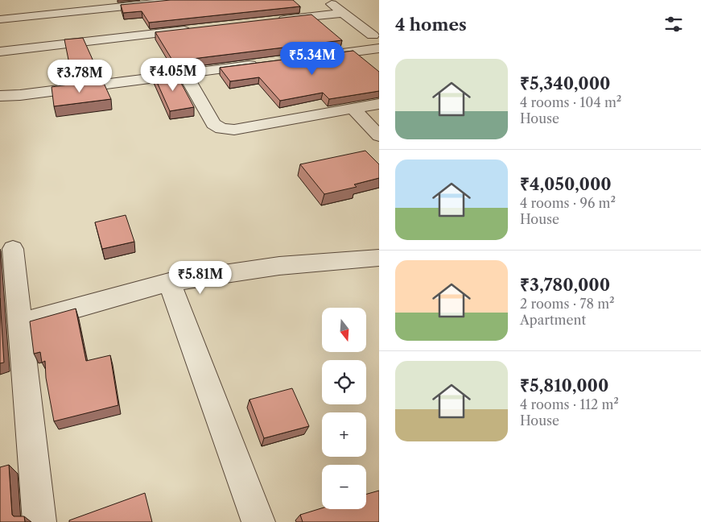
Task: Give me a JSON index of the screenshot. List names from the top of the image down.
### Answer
{
  "north": "bottom",
  "page": {
    "heading": "4 homes",
    "price": [
      "₹5.34M",
      "₹4.05M",
      "₹3.78M",
      "₹5.81M"
    ],
    "list": [
      {
        "name": "₹5,340,000",
        "note": "4 rooms · 104 m² · House"
      },
      {
        "name": "₹4,050,000",
        "note": "4 rooms · 96 m² · House"
      },
      {
        "name": "₹3,780,000",
        "note": "2 rooms · 78 m² · Apartment"
      },
      {
        "name": "₹5,810,000",
        "note": "4 rooms · 112 m² · House"
      }
    ],
    "map_buttons": ["+", "−"]
  }
}
